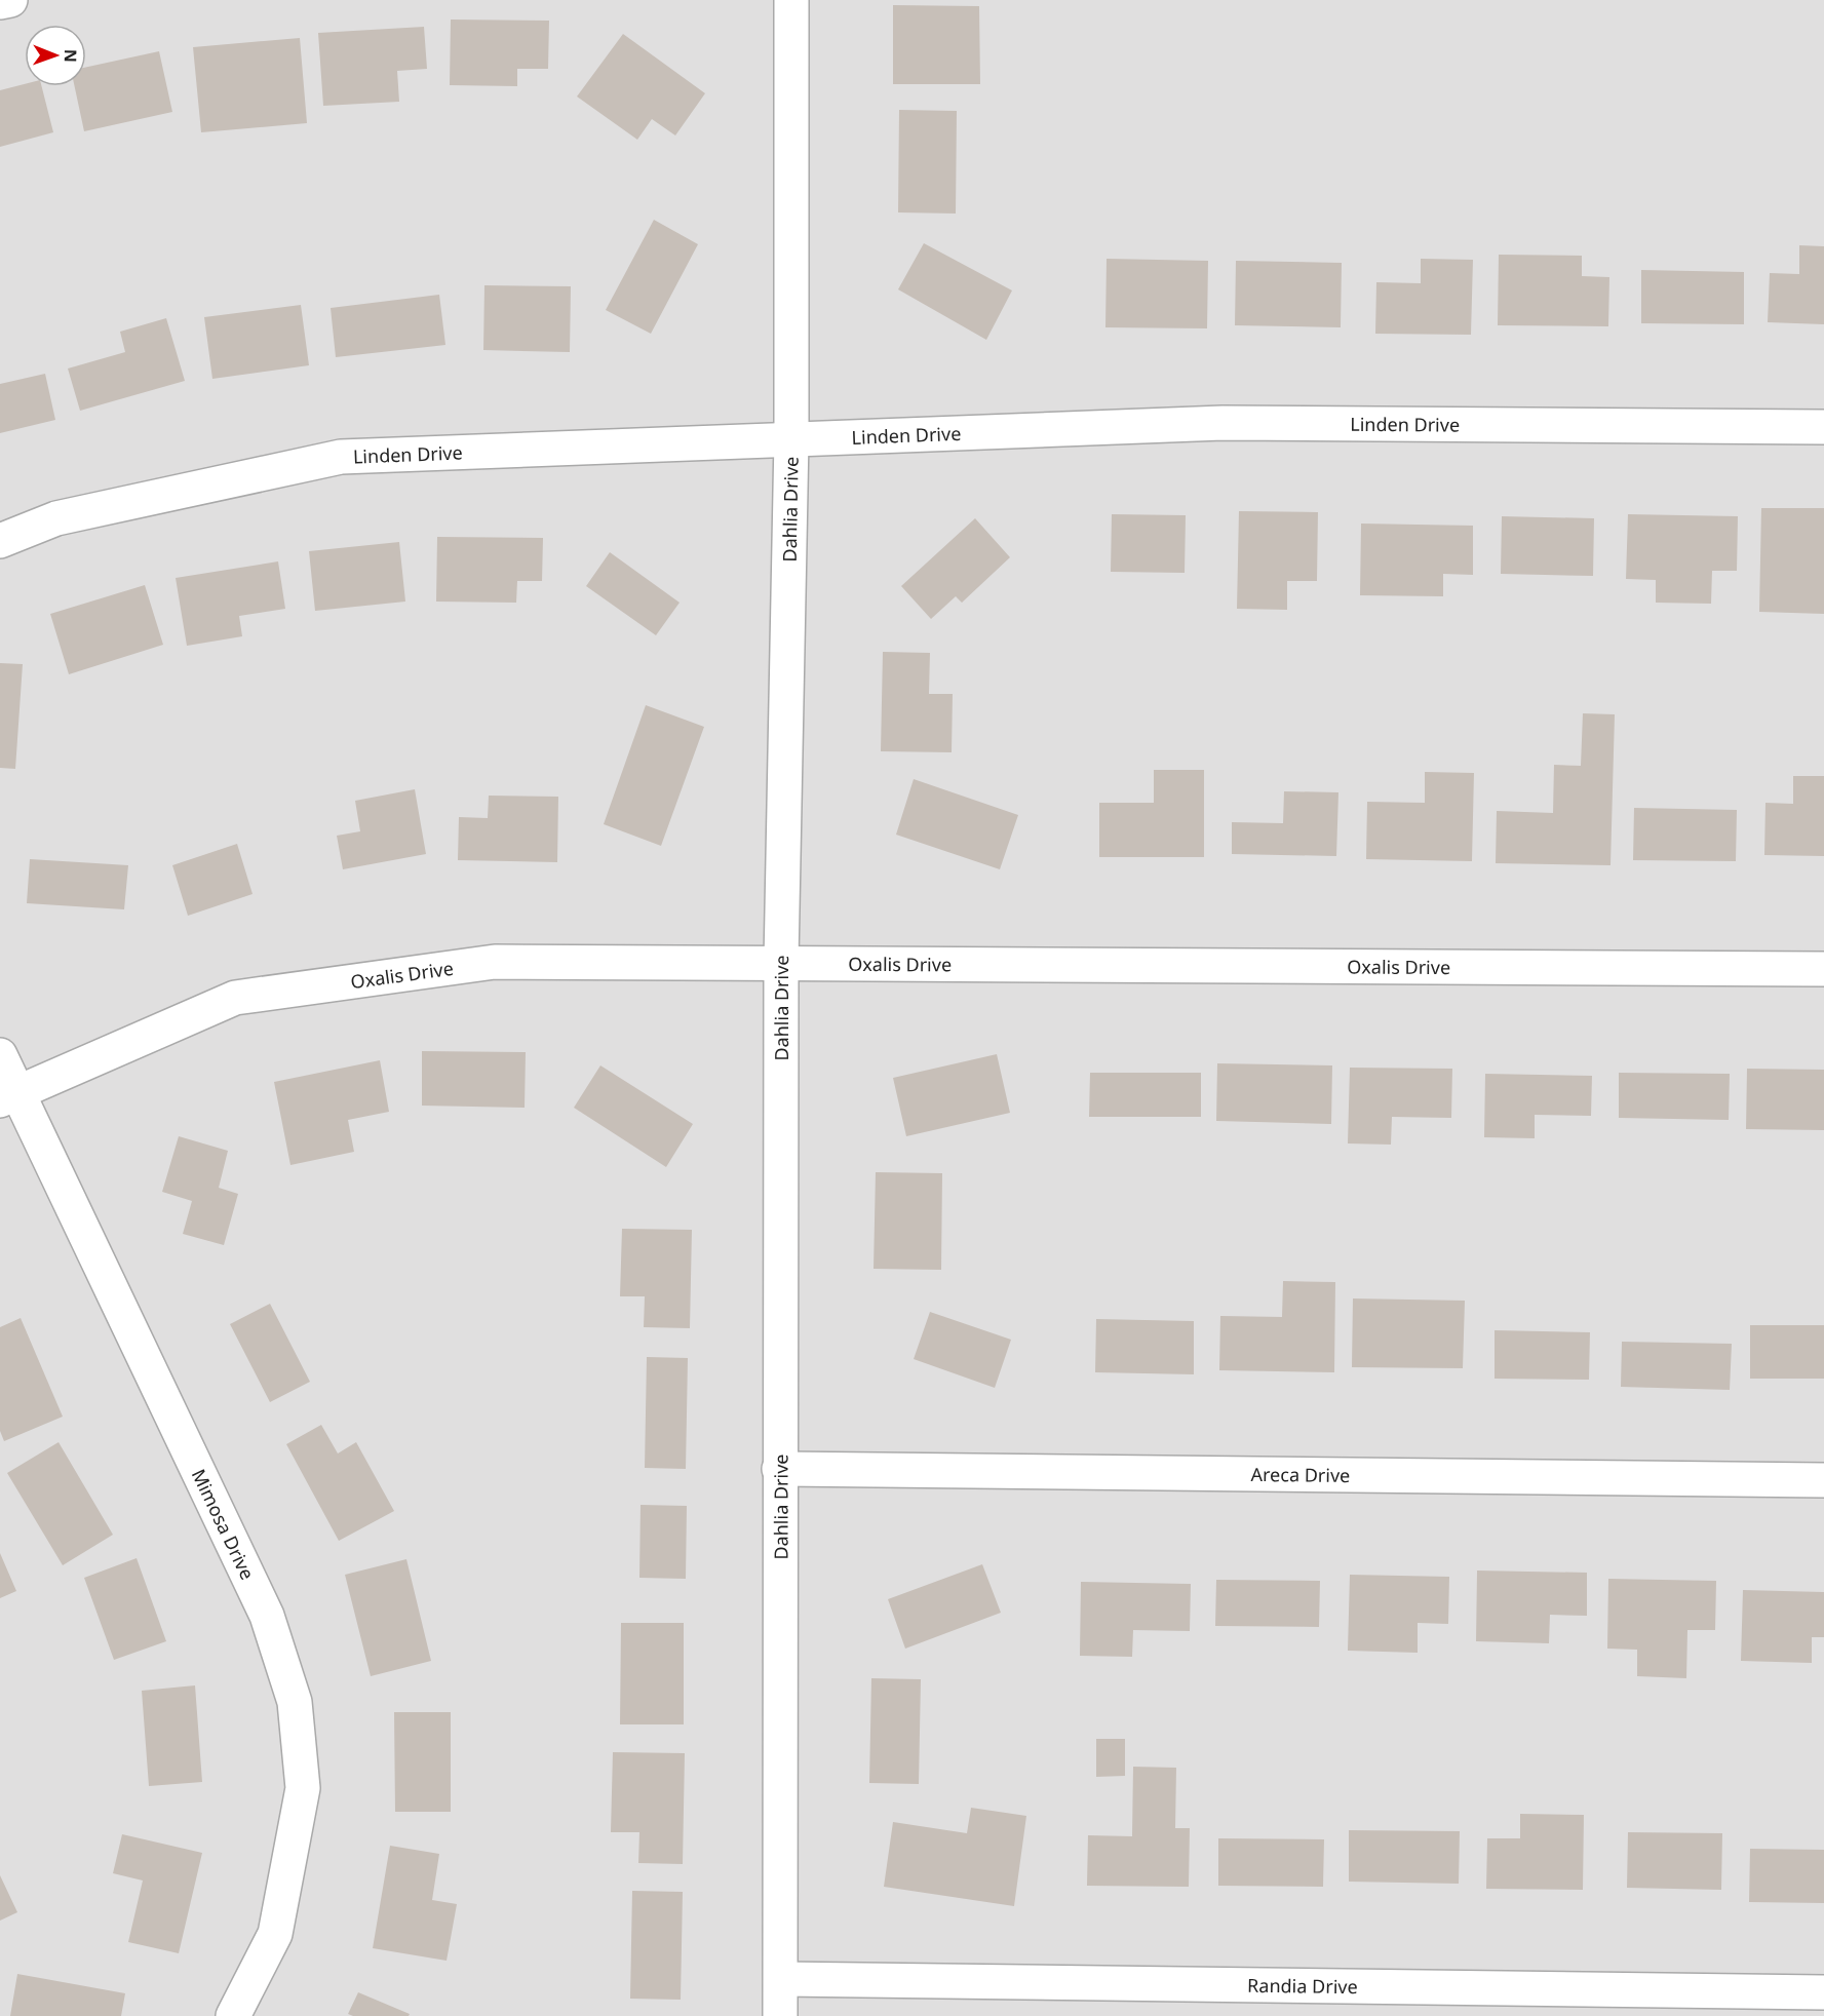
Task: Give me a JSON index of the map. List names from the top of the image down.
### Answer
{
  "streets": {
    "street": [
      "Linden Drive",
      "Dahlia Drive",
      "Oxalis Drive",
      "Areca Drive",
      "Mimosa Drive",
      "Randia Drive"
    ]
  },
  "crossings": [
    ["Linden Drive", "Dahlia Drive"],
    ["Dahlia Drive", "Oxalis Drive"],
    ["Dahlia Drive", "Areca Drive"],
    ["Dahlia Drive", "Randia Drive"],
    ["Oxalis Drive", "Mimosa Drive"]
  ],
  "north": "right"
}
